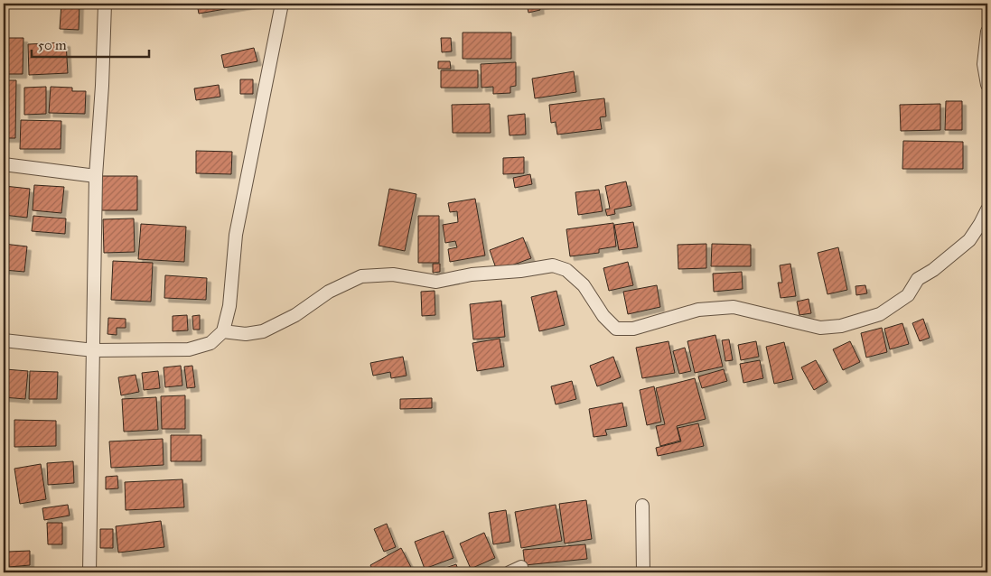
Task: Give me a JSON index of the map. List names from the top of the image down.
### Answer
{
  "scale_bar": "50 m"
}
